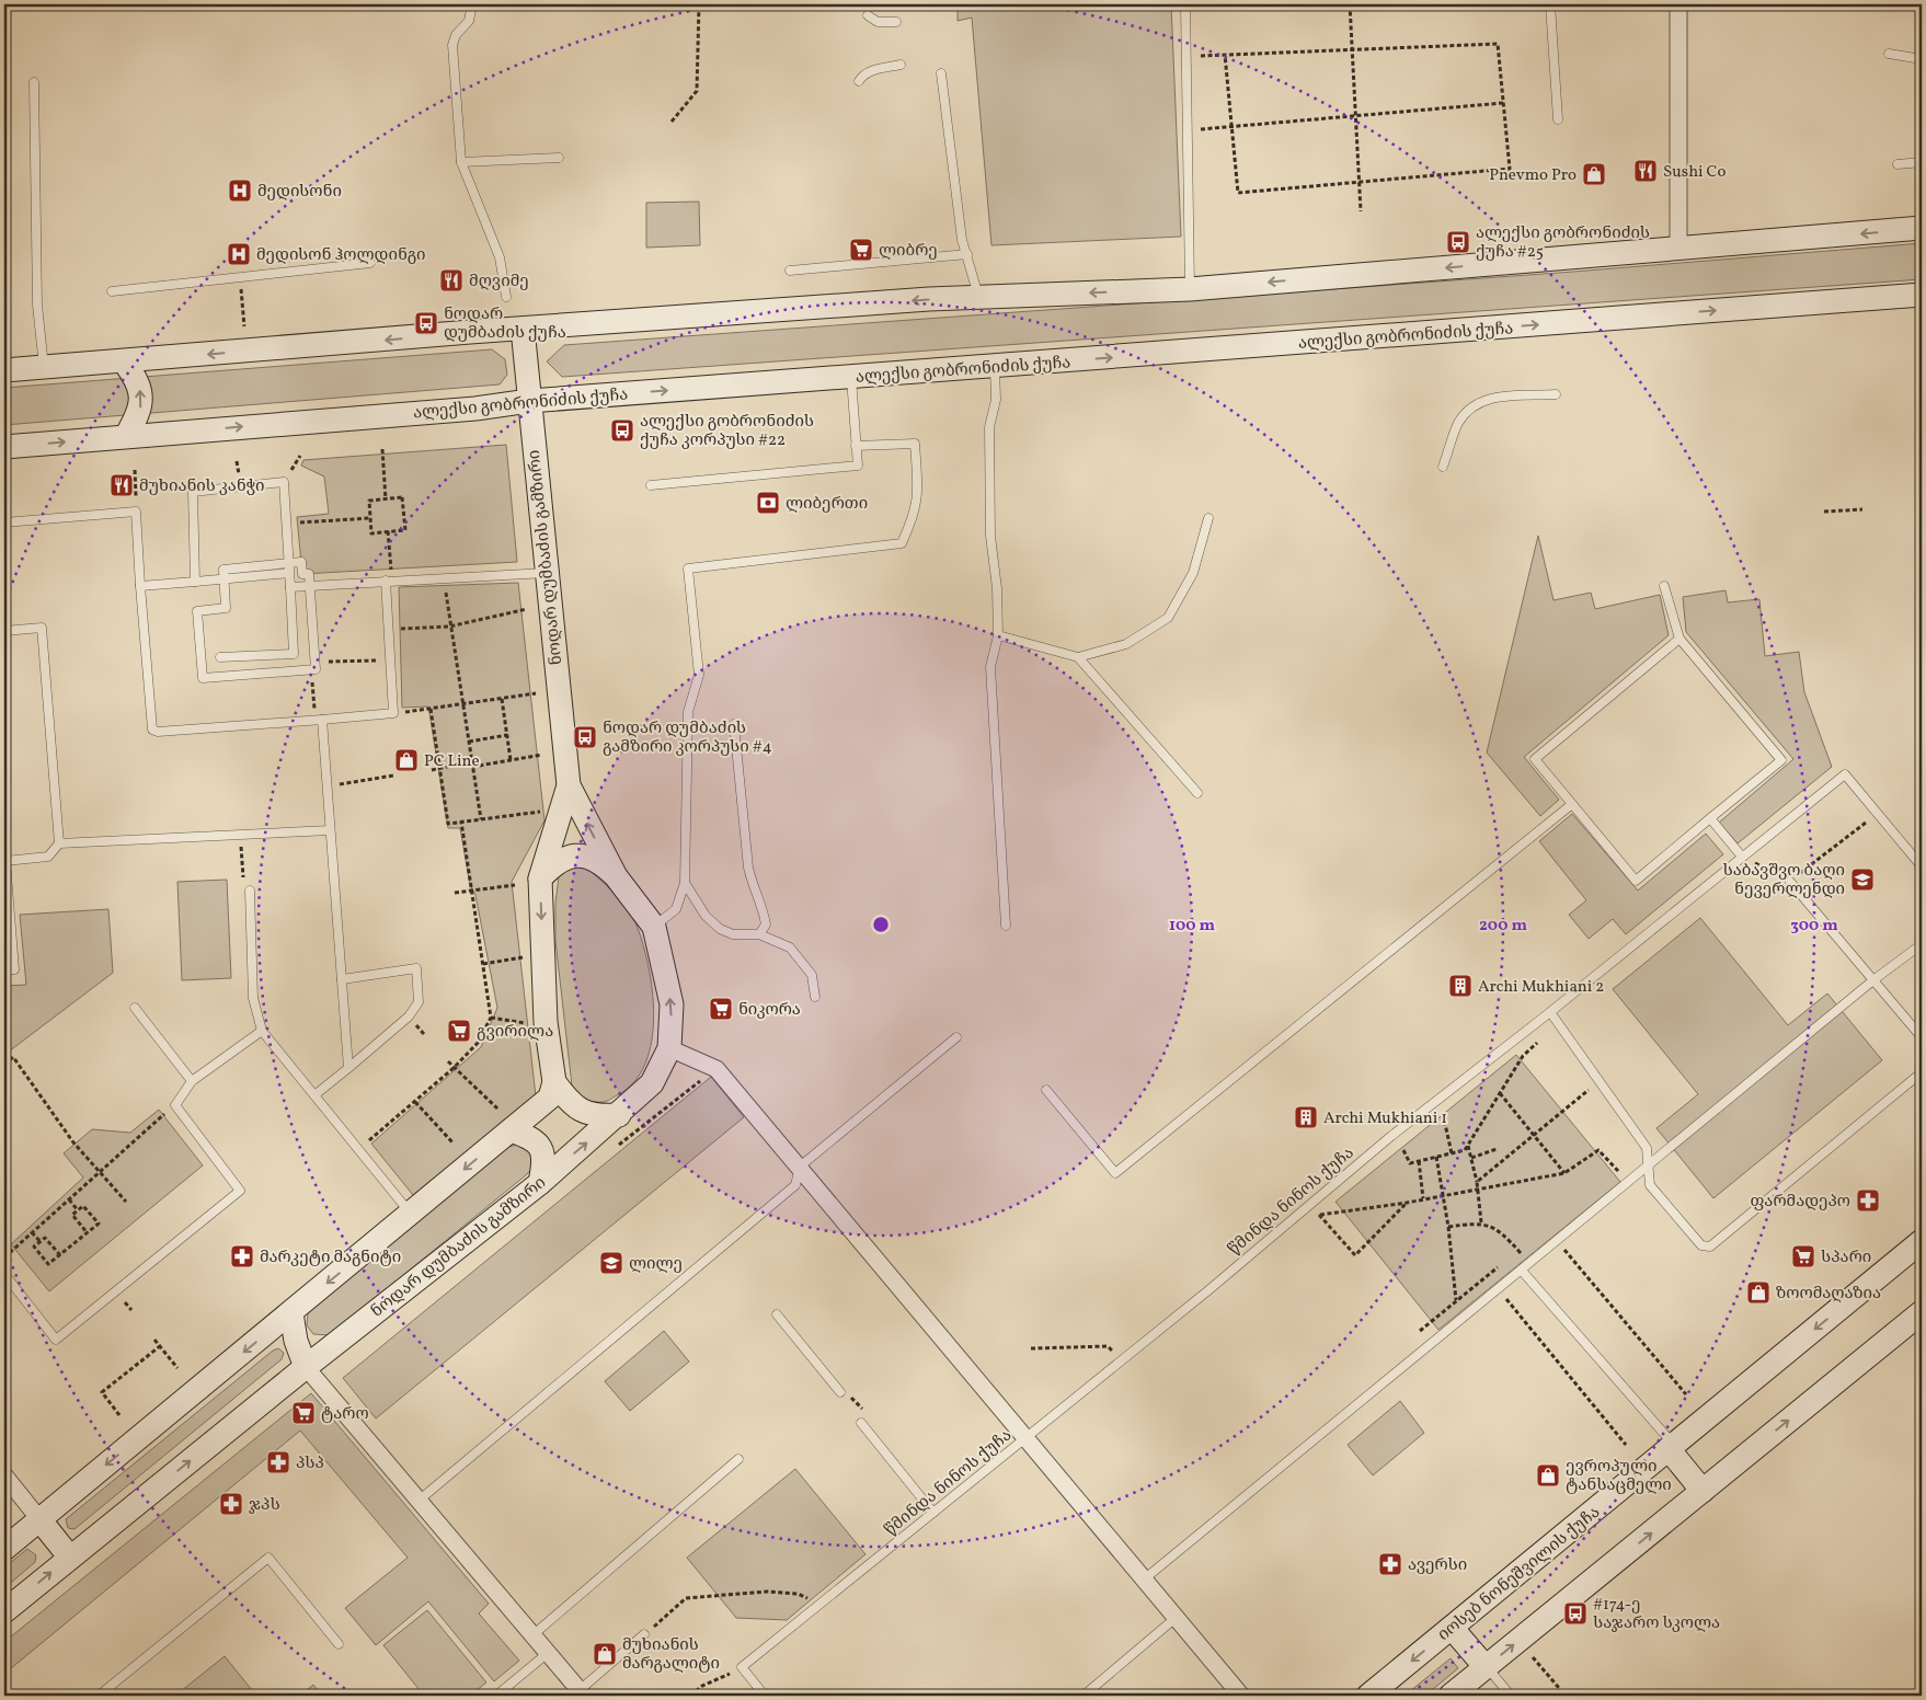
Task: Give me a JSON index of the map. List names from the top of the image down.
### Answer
{
  "streets": {
    "street": ["ალექსი გობრონიძის ქუჩა", "ნოდარ დუმბაძის გამზირი", "იოსებ ნონეშვილის ქუჩა"],
    "lane": ["წმინდა ნინოს ქუჩა"]
  },
  "crossings": [
    ["ალექსი გობრონიძის ქუჩა", "ნოდარ დუმბაძის გამზირი"]
  ],
  "places": {
    "restaurant": ["Sushi Co", "მღვიმე", "მუხიანის კანჭი"],
    "shop": [
      "Pnevmo Pro",
      "PC Line",
      "ზოომაღაზია",
      "ევროპული ტანსაცმელი",
      "მუხიანის მარგალიტი"
    ],
    "hospital": ["მედისონი", "მედისონ ჰოლდინგი"],
    "bus stop": [
      "ალექსი გობრონიძის ქუჩა #25",
      "ნოდარ დუმბაძის ქუჩა",
      "ალექსი გობრონიძის ქუჩა კორპუსი #22",
      "ნოდარ დუმბაძის გამზირი კორპუსი #4",
      "#174-ე საჯარო სკოლა"
    ],
    "supermarket": [
      "ლიბრე",
      "ნიკორა",
      "გვირილა",
      "სპარი",
      "ტარო"
    ],
    "bank": ["ლიბერთი"],
    "school or university": ["საბავშვო ბაღი ნევერლენდი", "ლილე"],
    "building": ["Archi Mukhiani 2", "Archi Mukhiani 1"],
    "pharmacy": [
      "ფარმადეპო",
      "მარკეტი მაგნიტი",
      "პსპ",
      "ჯპს",
      "ავერსი"
    ]
  },
  "rings": ["100 m", "200 m", "300 m"]
}
